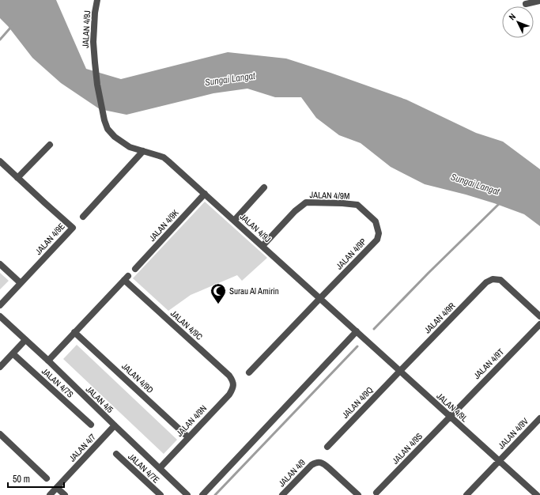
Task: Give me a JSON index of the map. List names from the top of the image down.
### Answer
{
  "streets": {
    "street": [
      "JALAN 4/9J",
      "JALAN 4/9M",
      "JALAN 4/9K",
      "JALAN 4/9E",
      "JALAN 4/9P",
      "JALAN 4/9R",
      "JALAN 4/9C",
      "JALAN 4/9T",
      "JALAN 4/9D",
      "JALAN 4/7S",
      "JALAN 4/5",
      "JALAN 4/9Q",
      "JALAN 4/9L",
      "JALAN 4/9N",
      "JALAN 4/9V",
      "JALAN 4/7",
      "JALAN 4/9S",
      "JALAN 4/7E",
      "JALAN 4/9"
    ]
  },
  "crossings": [
    ["JALAN 4/9J", "JALAN 4/9M"],
    ["JALAN 4/9J", "JALAN 4/9K"],
    ["JALAN 4/9J", "JALAN 4/9P"],
    ["JALAN 4/9J", "JALAN 4/9L"],
    ["JALAN 4/9M", "JALAN 4/9P"],
    ["JALAN 4/9R", "JALAN 4/9Q"],
    ["JALAN 4/9R", "JALAN 4/9L"],
    ["JALAN 4/9C", "JALAN 4/9D"],
    ["JALAN 4/9C", "JALAN 4/5"],
    ["JALAN 4/9C", "JALAN 4/9N"],
    ["JALAN 4/9T", "JALAN 4/9L"],
    ["JALAN 4/9T", "JALAN 4/9S"],
    ["JALAN 4/9D", "JALAN 4/9N"],
    ["JALAN 4/5", "JALAN 4/9N"],
    ["JALAN 4/5", "JALAN 4/7"],
    ["JALAN 4/9Q", "JALAN 4/9L"],
    ["JALAN 4/9L", "JALAN 4/9V"],
    ["JALAN 4/9L", "JALAN 4/9S"]
  ],
  "water": ["Sungai Langat"],
  "places": {
    "mosque": ["Surau Al Amirin"]
  },
  "scale_bar": "50 m",
  "north": "top left"
}
